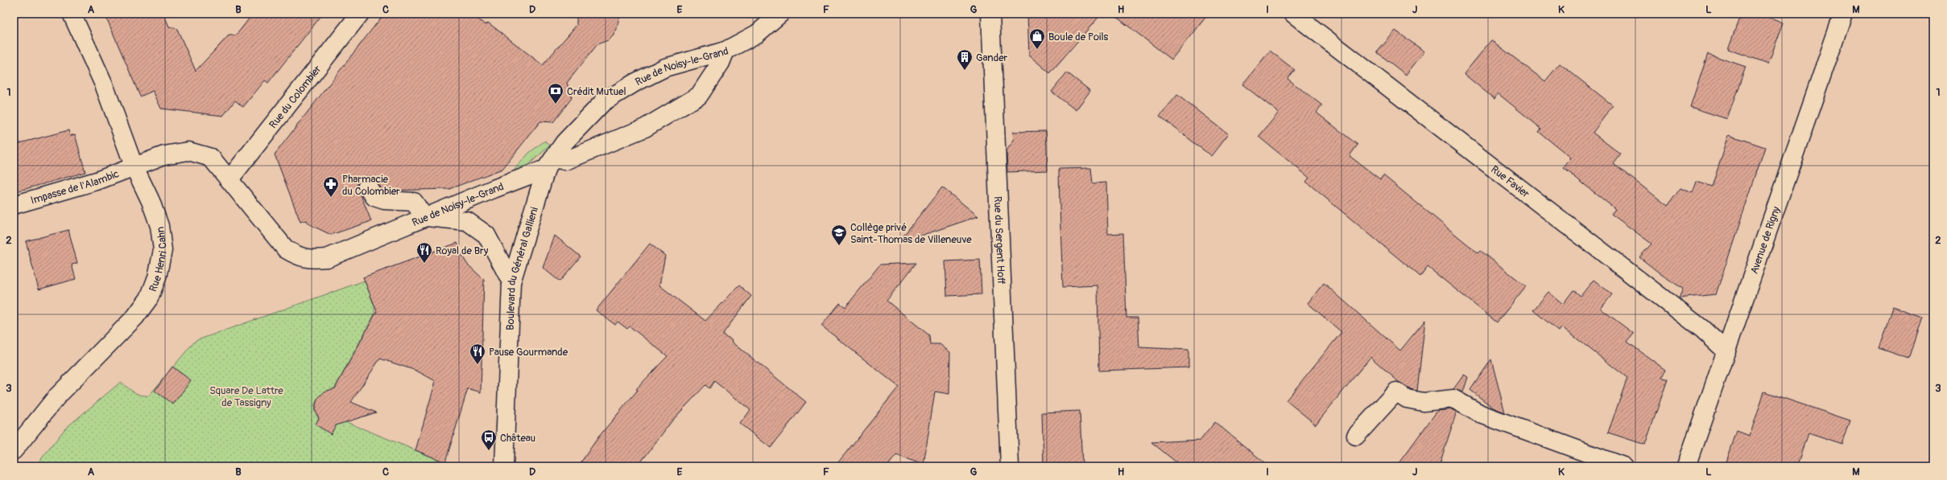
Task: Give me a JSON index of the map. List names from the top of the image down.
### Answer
{
  "streets": {
    "street": [
      "Rue de Noisy-le-Grand",
      "Rue du Colombier",
      "Rue Favier",
      "Impasse de l'Alambic",
      "Rue du Sergent Hoff",
      "Avenue de Rigny",
      "Rue Henri Cahn",
      "Boulevard du Général Gallieni"
    ]
  },
  "crossings": [
    ["Rue de Noisy-le-Grand", "Rue du Colombier"],
    ["Rue de Noisy-le-Grand", "Impasse de l'Alambic"],
    ["Rue de Noisy-le-Grand", "Rue Henri Cahn"],
    ["Rue de Noisy-le-Grand", "Boulevard du Général Gallieni"],
    ["Rue Favier", "Avenue de Rigny"],
    ["Impasse de l'Alambic", "Rue Henri Cahn"]
  ],
  "parks": ["Square De Lattre de Tassigny"],
  "places": {
    "shop": ["Boule de Poils"],
    "building": ["Gander"],
    "bank": ["Crédit Mutuel"],
    "pharmacy": ["Pharmacie du Colombier"],
    "school or university": ["Collège privé Saint-Thomas de Villeneuve"],
    "restaurant": ["Royal de Bry", "Pause Gourmande"],
    "bus stop": ["Château"]
  },
  "grid": {
    "columns": [
      "A",
      "B",
      "C",
      "D",
      "E",
      "F",
      "G",
      "H",
      "I",
      "J",
      "K",
      "L",
      "M"
    ],
    "rows": ["1", "2", "3"]
  }
}
